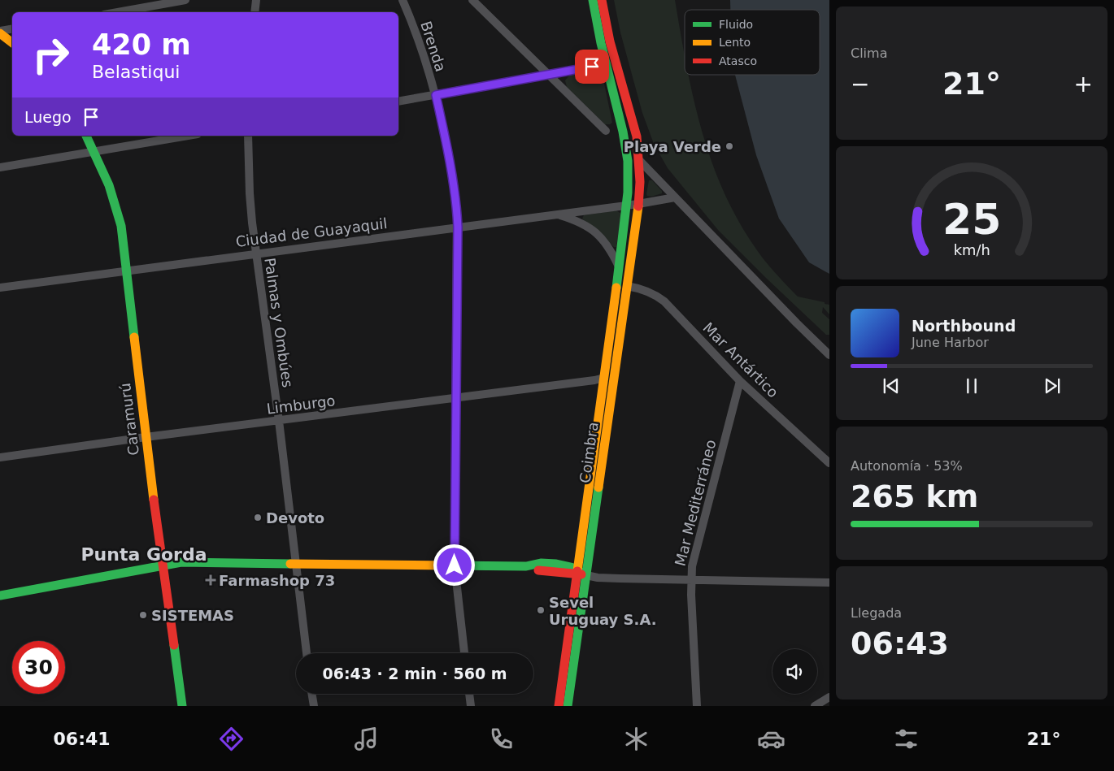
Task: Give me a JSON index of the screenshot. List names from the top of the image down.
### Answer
{
  "streets": {
    "main road": ["Caramurú", "Coimbra"],
    "street": [
      "Brenda",
      "Ciudad de Guayaquil",
      "Palmas y Ombúes",
      "Mar Antártico",
      "Limburgo",
      "Mar Mediterráneo"
    ]
  },
  "crossings": [
    ["Brenda", "Ciudad de Guayaquil"],
    ["Brenda", "Limburgo"],
    ["Ciudad de Guayaquil", "Palmas y Ombúes"],
    ["Ciudad de Guayaquil", "Caramurú"],
    ["Ciudad de Guayaquil", "Coimbra"],
    ["Palmas y Ombúes", "Limburgo"],
    ["Mar Antártico", "Coimbra"],
    ["Mar Antártico", "Mar Mediterráneo"],
    ["Limburgo", "Caramurú"],
    ["Limburgo", "Coimbra"]
  ],
  "districts": ["Punta Gorda"],
  "places": {
    "other": [
      "Playa Verde",
      "Devoto",
      "Sevel Uruguay S.A.",
      "SISTEMAS"
    ],
    "health": ["Farmashop 73"]
  },
  "legend": ["Fluido", "Lento", "Atasco"],
  "page": {
    "tile": [
      "Clima",
      ["Autonomía · 53%", "265 km"],
      ["Llegada", "06:43"]
    ],
    "turn": ["420 m", "Belastiqui"],
    "heat": ["−", "21°", "+"],
    "then": "Luego",
    "song": ["Northbound", "June Harbor"],
    "limit": "30",
    "trip": "06:43 · 2 min · 560 m",
    "tabs": ["06:41", "21°"],
    "gauge": ["25", "km/h"]
  }
}
